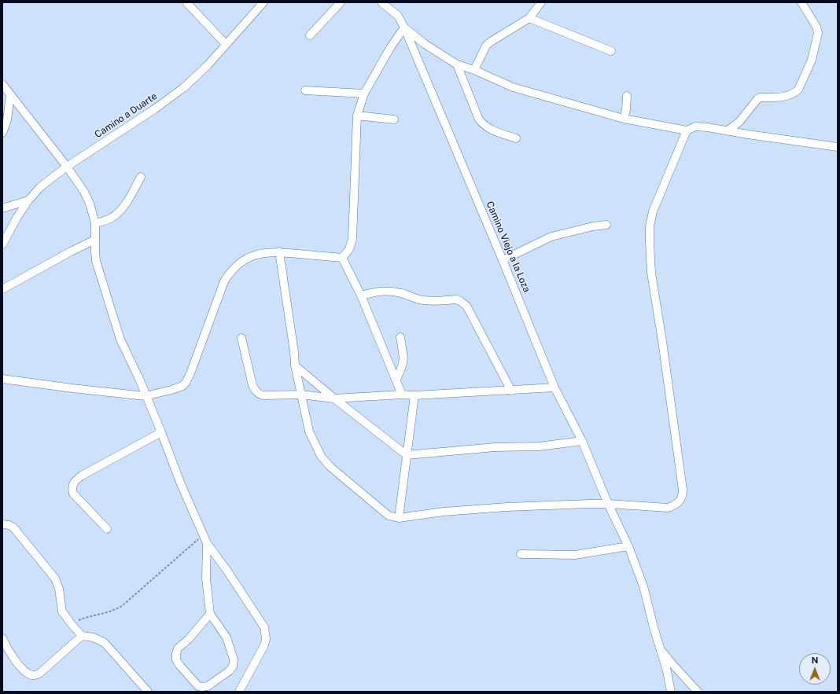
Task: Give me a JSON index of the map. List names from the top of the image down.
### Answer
{
  "streets": {
    "street": ["Camino a Duarte", "Camino Viejo a la Loza"]
  },
  "north": "top"
}
